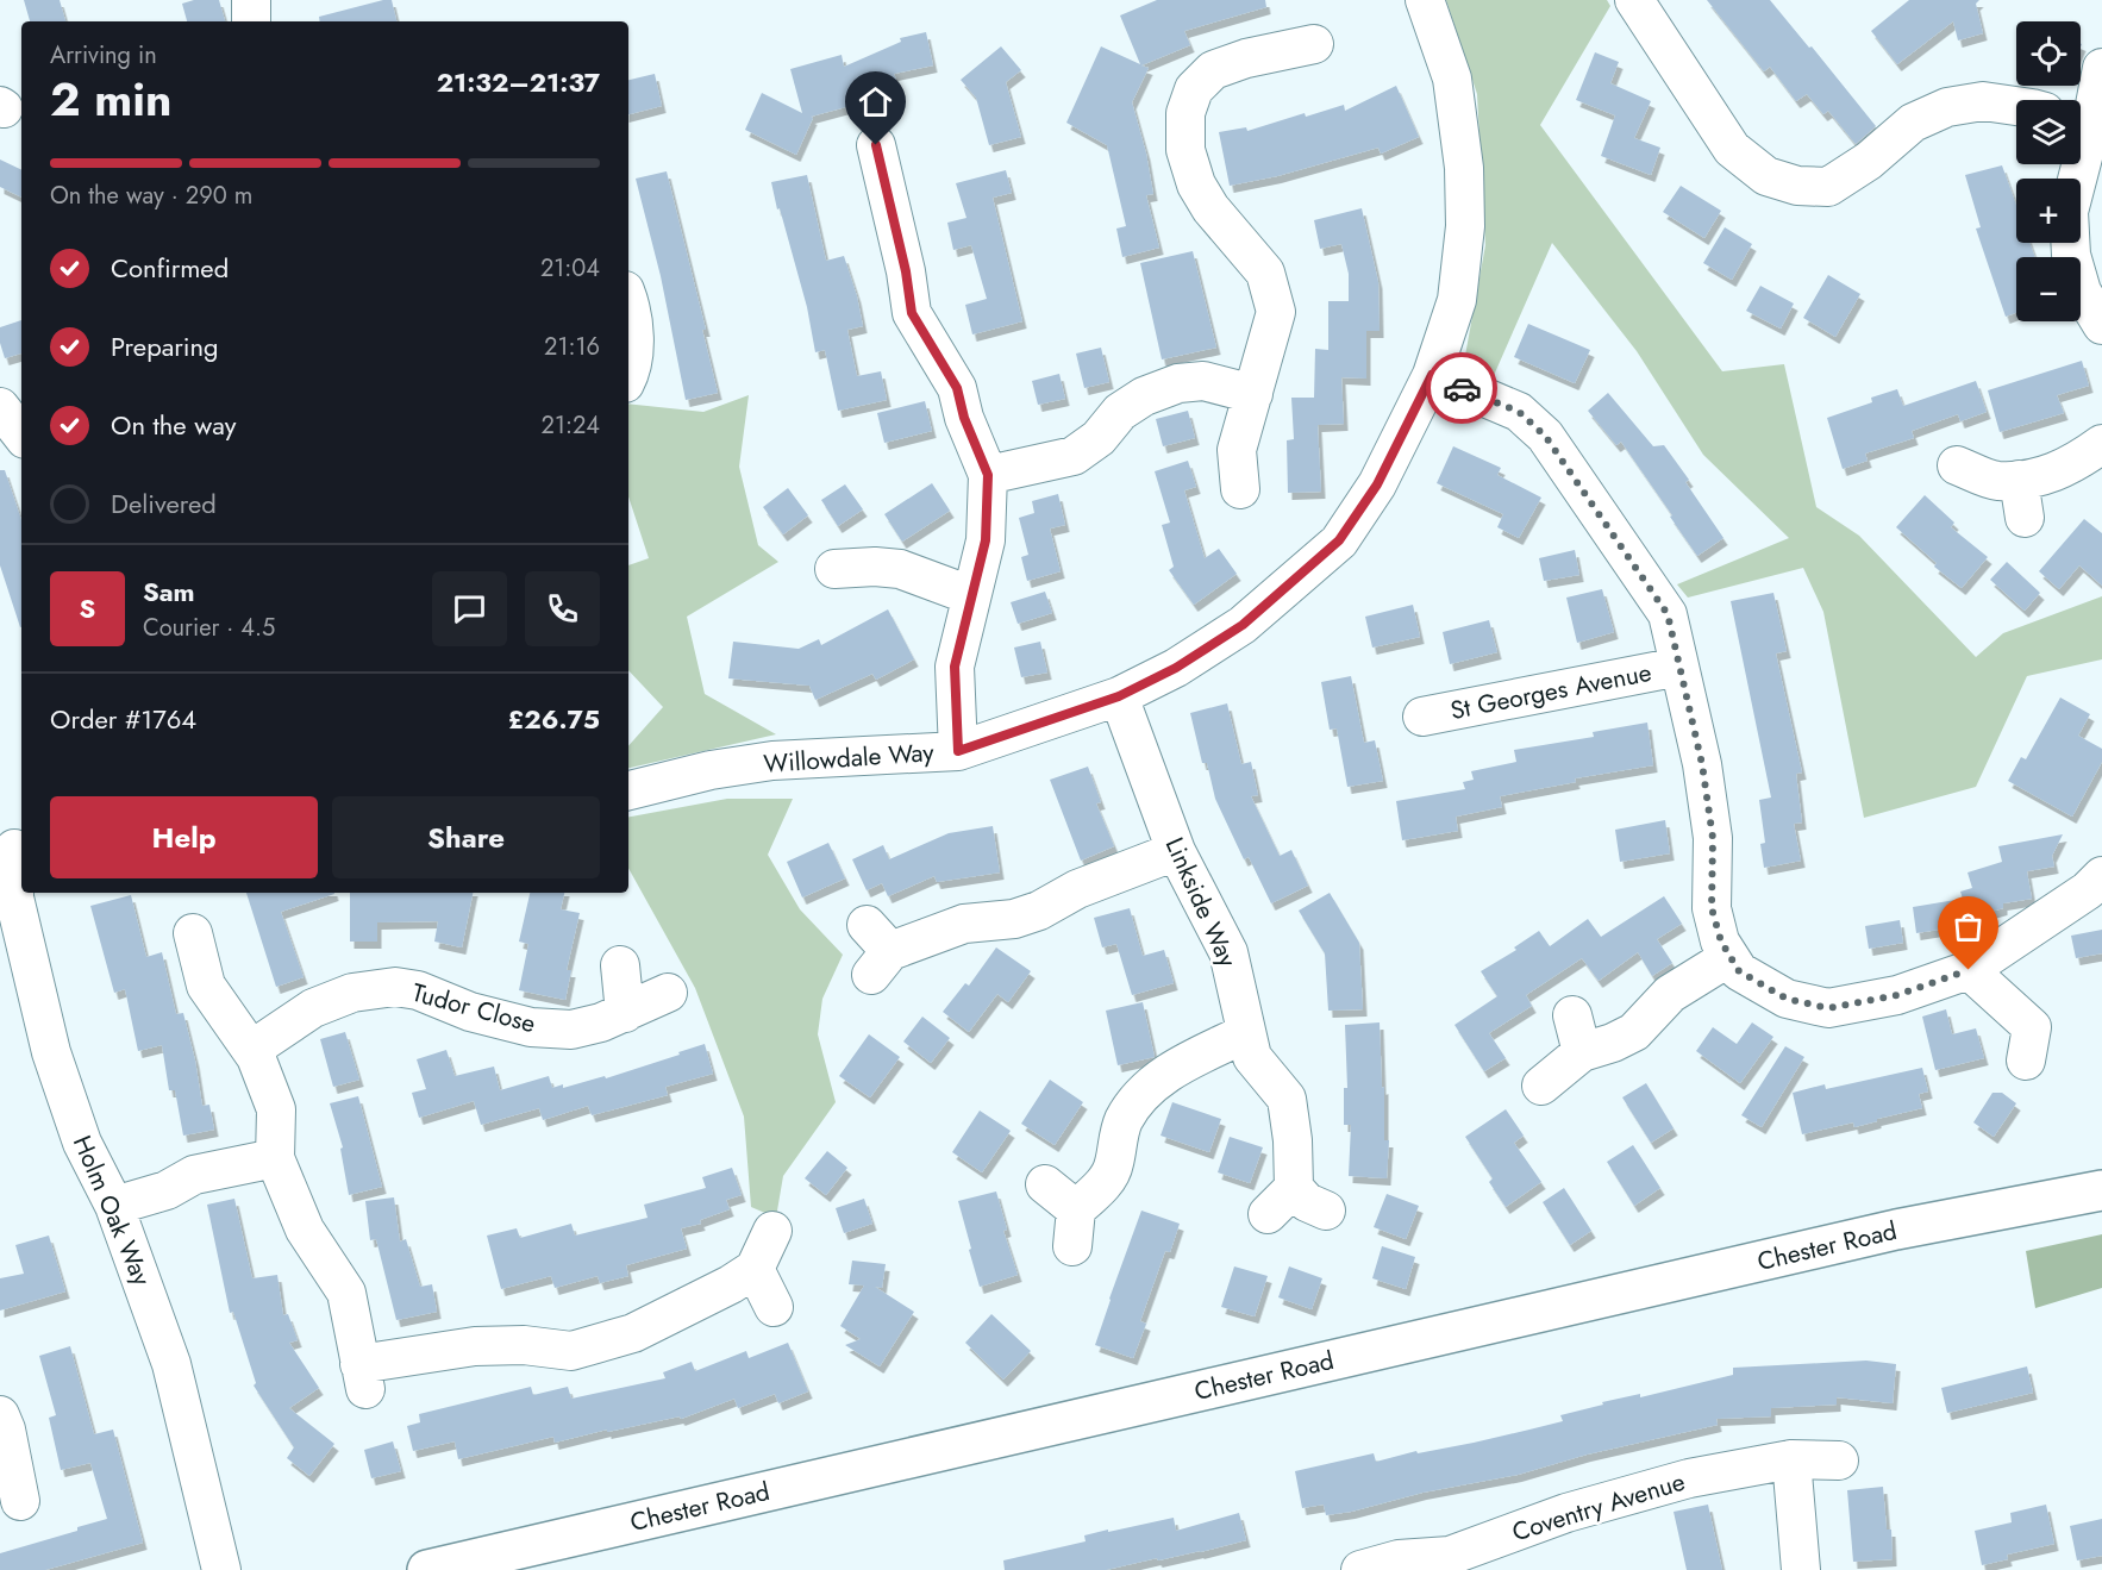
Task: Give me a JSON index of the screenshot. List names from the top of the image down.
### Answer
{
  "streets": {
    "main road": ["Chester Road"],
    "street": [
      "St Georges Avenue",
      "Willowdale Way",
      "Linkside Way",
      "Tudor Close",
      "Holm Oak Way",
      "Coventry Avenue"
    ]
  },
  "crossings": [
    ["Willowdale Way", "Linkside Way"]
  ],
  "page": {
    "map_buttons": ["+", "−"],
    "heading": ["2 min", "Arriving in", "21:32–21:37"],
    "panel": [
      "Sam",
      "Courier · 4.5",
      "Order #1764",
      "£26.75"
    ],
    "bar": "On the way · 290 m",
    "list": [
      ["Confirmed", "21:04"],
      ["Preparing", "21:16"],
      ["On the way", "21:24"],
      "Delivered"
    ],
    "round": "S",
    "buttons": ["Help", "Share"]
  }
}
